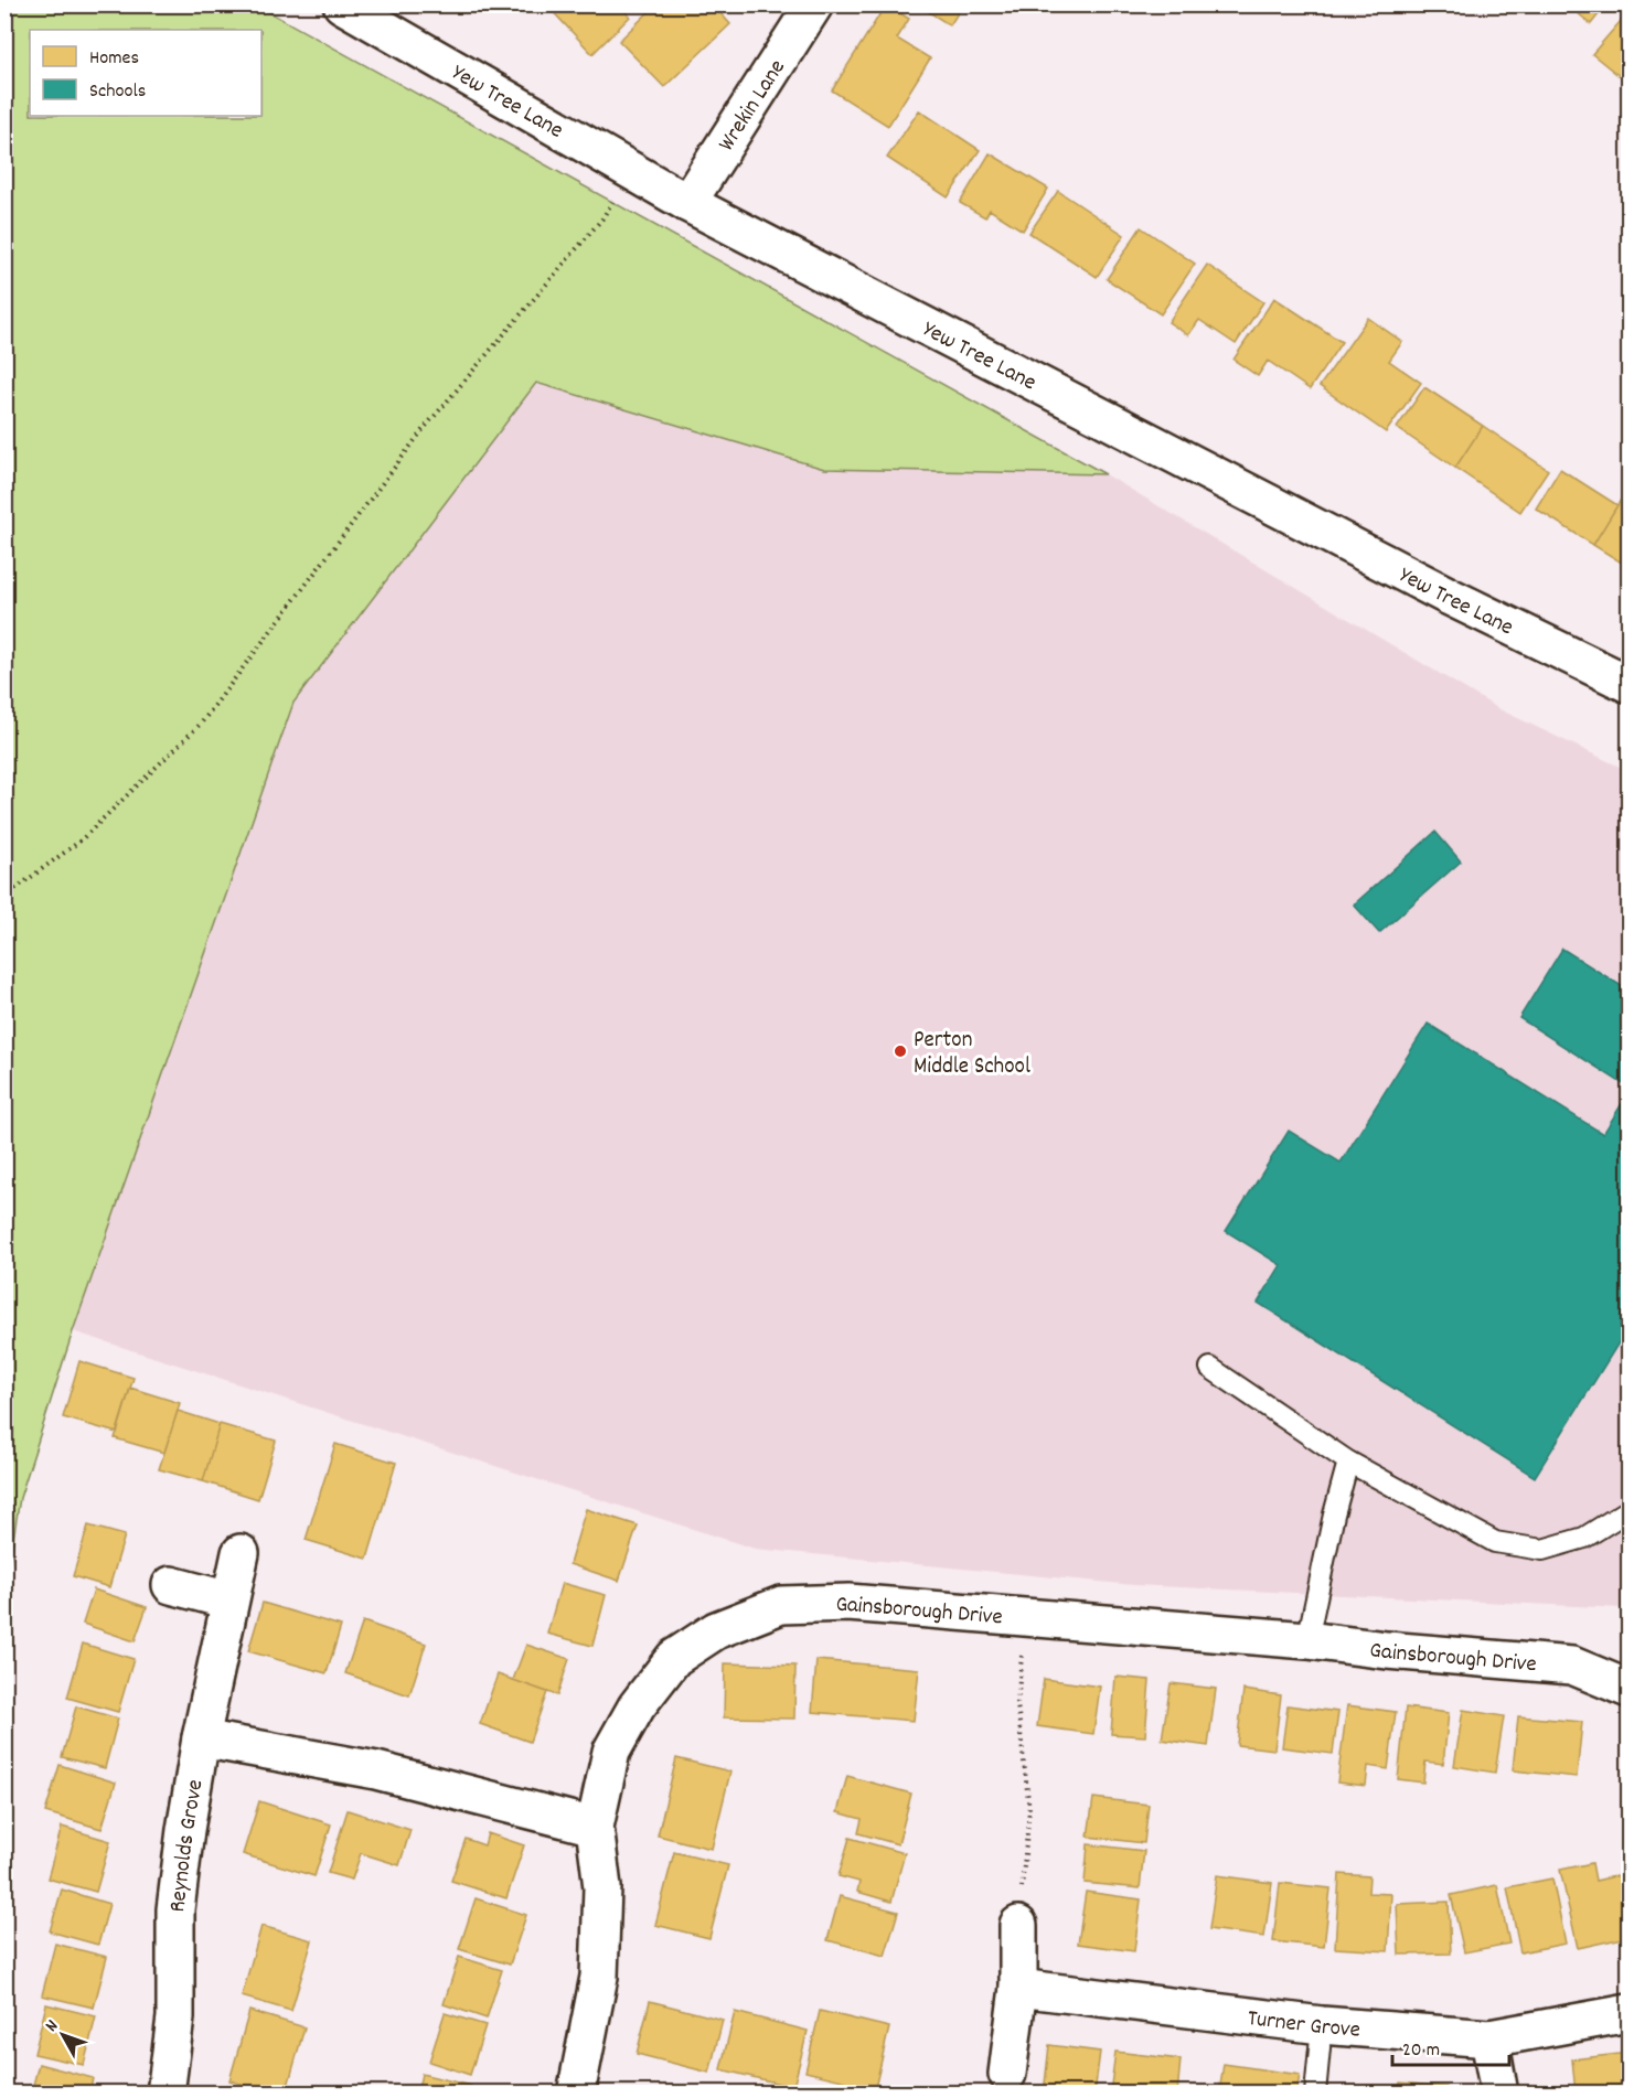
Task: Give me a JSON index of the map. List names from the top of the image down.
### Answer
{
  "streets": {
    "street": [
      "Yew Tree Lane",
      "Wrekin Lane",
      "Gainsborough Drive",
      "Reynolds Grove",
      "Turner Grove"
    ]
  },
  "crossings": [
    ["Yew Tree Lane", "Wrekin Lane"]
  ],
  "places": ["Perton Middle School"],
  "legend": ["Homes", "Schools"],
  "scale_bar": "20 m",
  "north": "top left"
}
